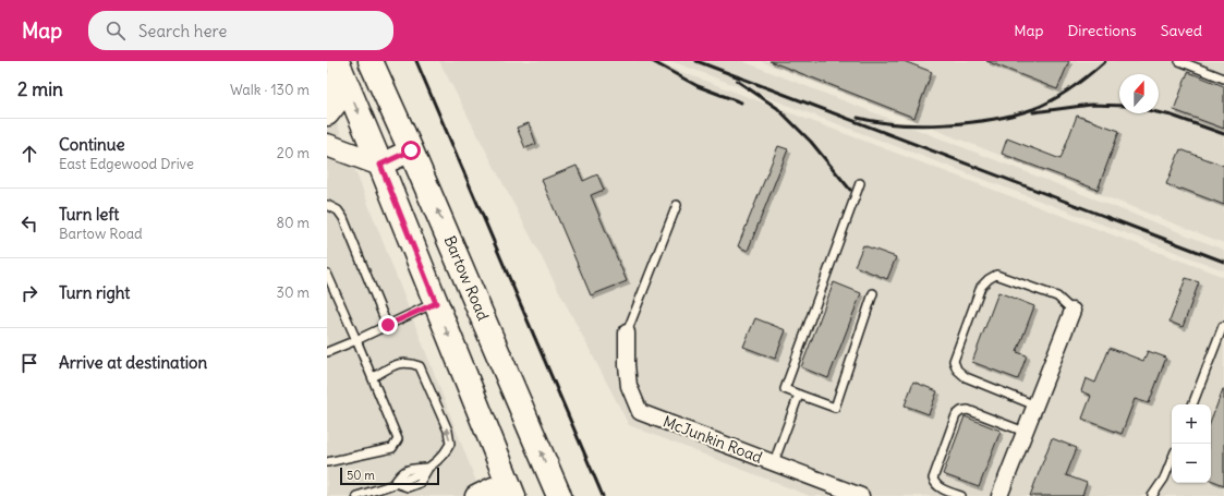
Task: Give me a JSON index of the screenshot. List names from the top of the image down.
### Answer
{
  "streets": {
    "main road": ["Bartow Road"],
    "street": ["McJunkin Road"]
  },
  "scale_bar": "50 m",
  "north": "top",
  "page": {
    "header": "Map",
    "search": "Search here",
    "nav": ["Map", "Directions", "Saved"],
    "heading": ["2 min", "Walk · 130 m"],
    "list": [
      ["Continue", "East Edgewood Drive", "20 m"],
      ["Turn left", "Bartow Road", "80 m"],
      ["Turn right", "30 m"],
      "Arrive at destination"
    ],
    "map_buttons": ["+", "−"],
    "scale": "50 m"
  }
}
